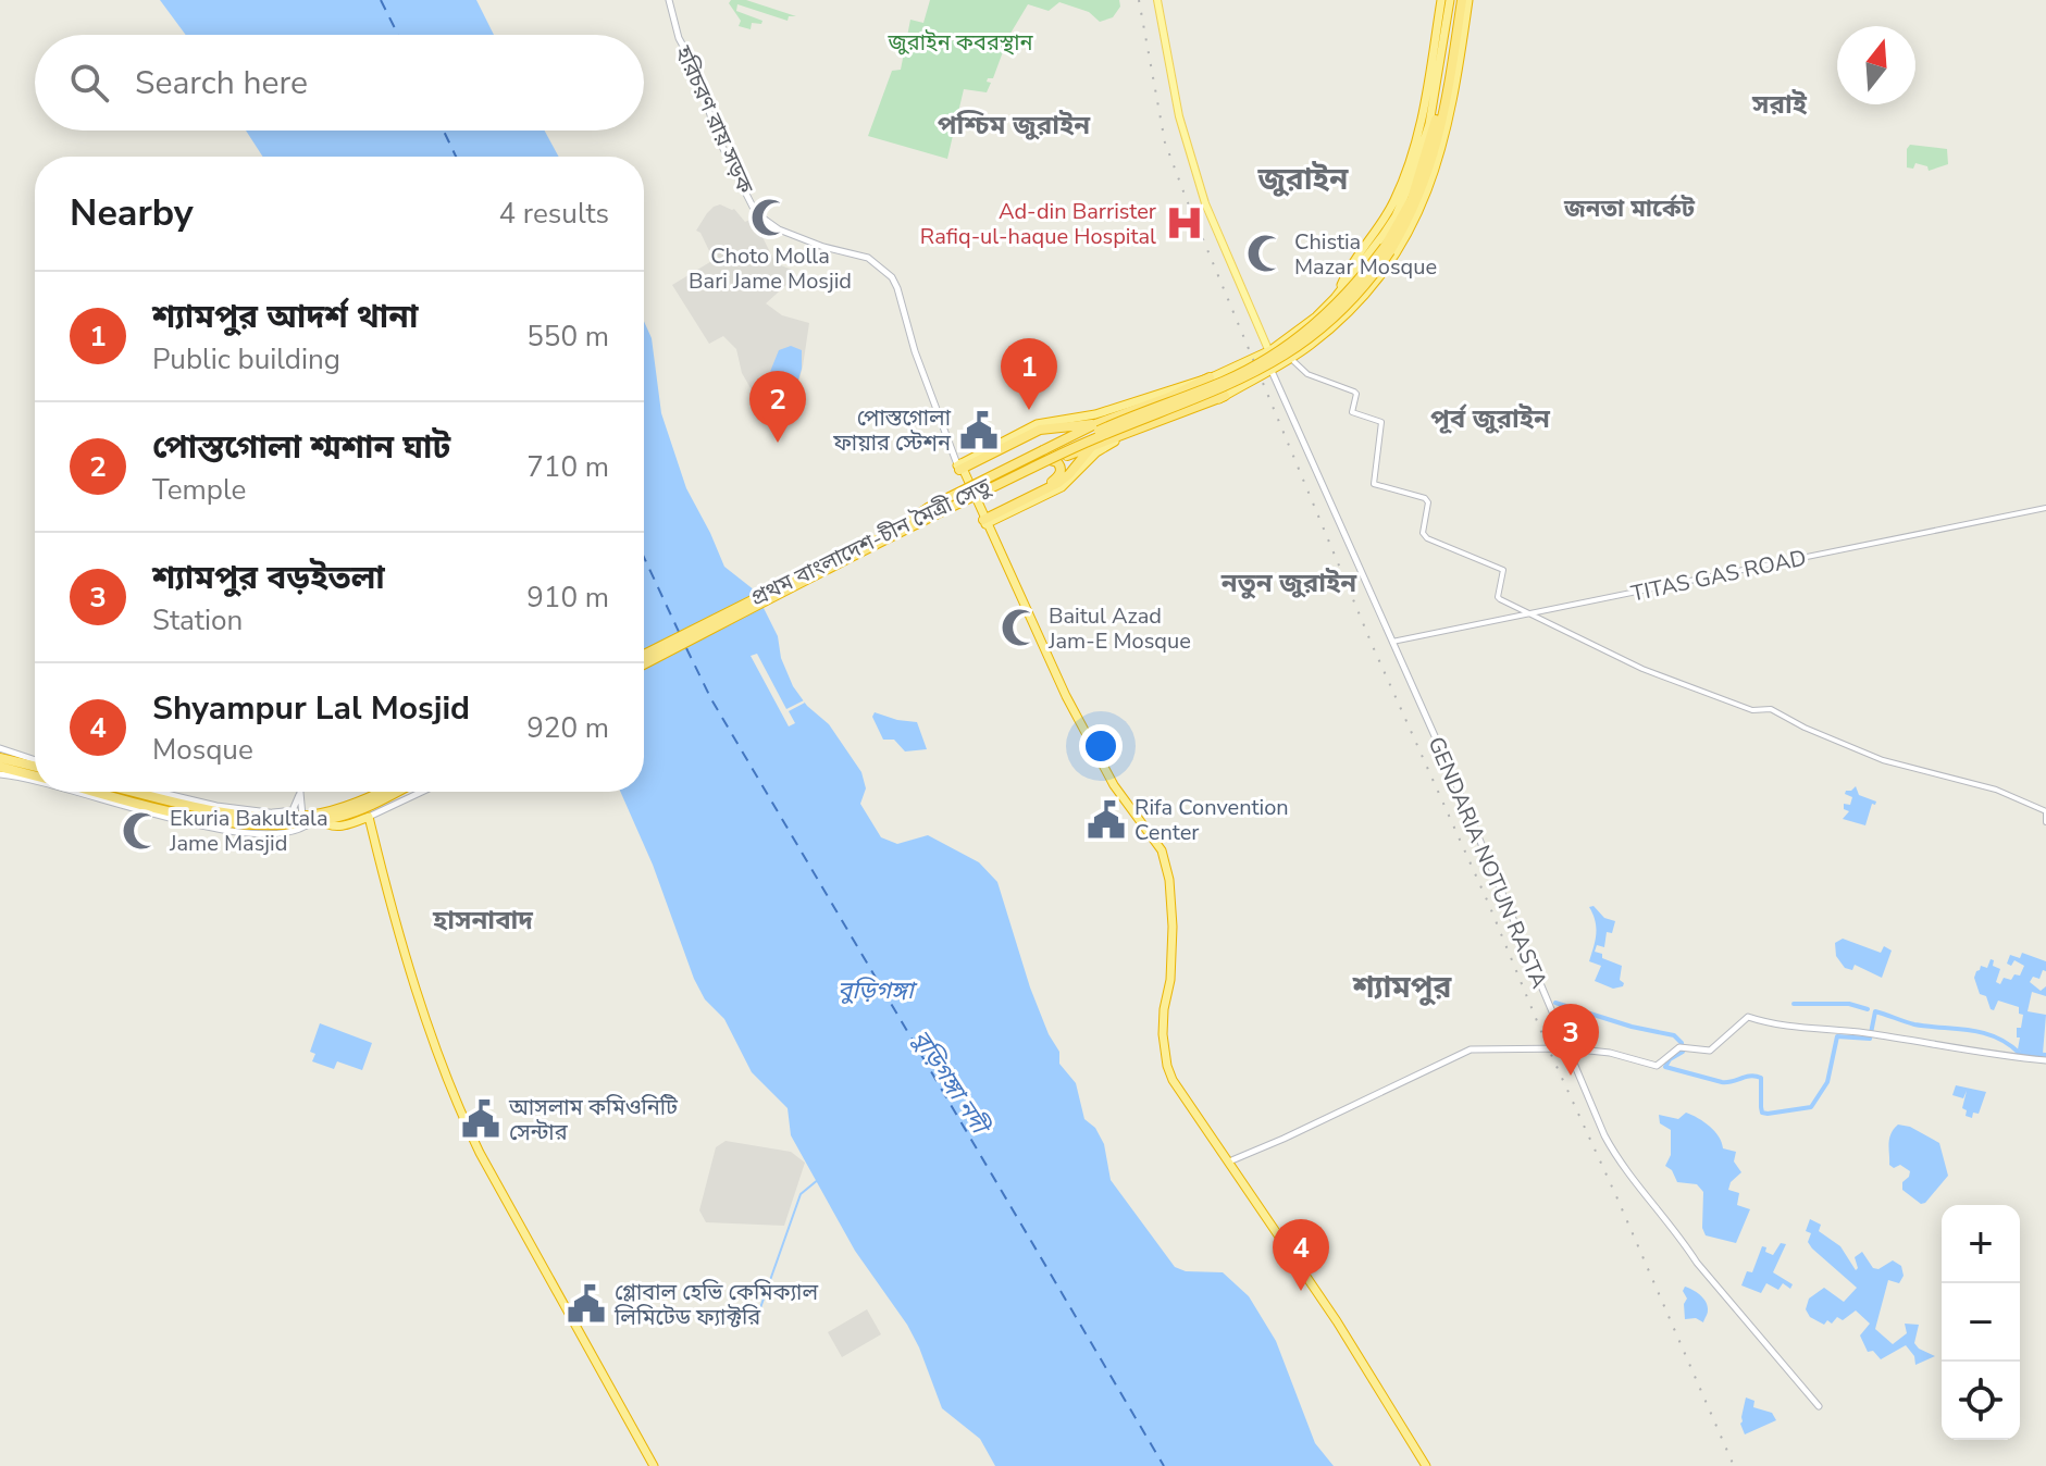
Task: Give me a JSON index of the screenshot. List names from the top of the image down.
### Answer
{
  "streets": {
    "highway": ["প্রথম বাংলাদেশ-চীন মৈত্রী সেতু"],
    "main road": ["হরিচরণ রায় সড়ক", "GENDARIA NOTUN RASTA"],
    "street": ["TITAS GAS ROAD"]
  },
  "crossings": [
    ["TITAS GAS ROAD", "GENDARIA NOTUN RASTA"]
  ],
  "districts": [
    "সরাই",
    "পশ্চিম জুরাইন",
    "জুরাইন",
    "জনতা মার্কেট",
    "পূর্ব জুরাইন",
    "নতুন জুরাইন",
    "হাসনাবাদ",
    "শ্যামপুর"
  ],
  "water": ["বুড়িগঙ্গা", "বুড়িগঙ্গা নদী"],
  "parks": ["জুরাইন কবরস্থান"],
  "places": {
    "mosque": [
      "Choto Molla Bari Jame Mosjid",
      "Chistia Mazar Mosque",
      "Baitul Azad Jam-E Mosque",
      "Ekuria Bakultala Jame Masjid"
    ],
    "hospital": ["Ad-din Barrister Rafiq-ul-haque Hospital"],
    "public building": [
      "পোস্তগোলা ফায়ার স্টেশন",
      "Rifa Convention Center",
      "আসলাম কমিওনিটি সেন্টার",
      "গ্লোবাল হেভি কেমিক্যাল লিমিটেড ফ্যাক্টরি"
    ]
  },
  "north": "top",
  "page": {
    "search": "Search here",
    "heading": ["Nearby", "4 results"],
    "list": [
      {
        "mark": "1",
        "name": "শ্যামপুর আদর্শ থানা",
        "note": "Public building",
        "value": "550 m"
      },
      {
        "mark": "2",
        "name": "পোস্তগোলা শ্মশান ঘাট",
        "note": "Temple",
        "value": "710 m"
      },
      {
        "mark": "3",
        "name": "শ্যামপুর বড়ইতলা",
        "note": "Station",
        "value": "910 m"
      },
      {
        "mark": "4",
        "name": "Shyampur Lal Mosjid",
        "note": "Mosque",
        "value": "920 m"
      }
    ],
    "pins": [
      "1",
      "2",
      "3",
      "4"
    ],
    "map_buttons": ["+", "−"]
  }
}
